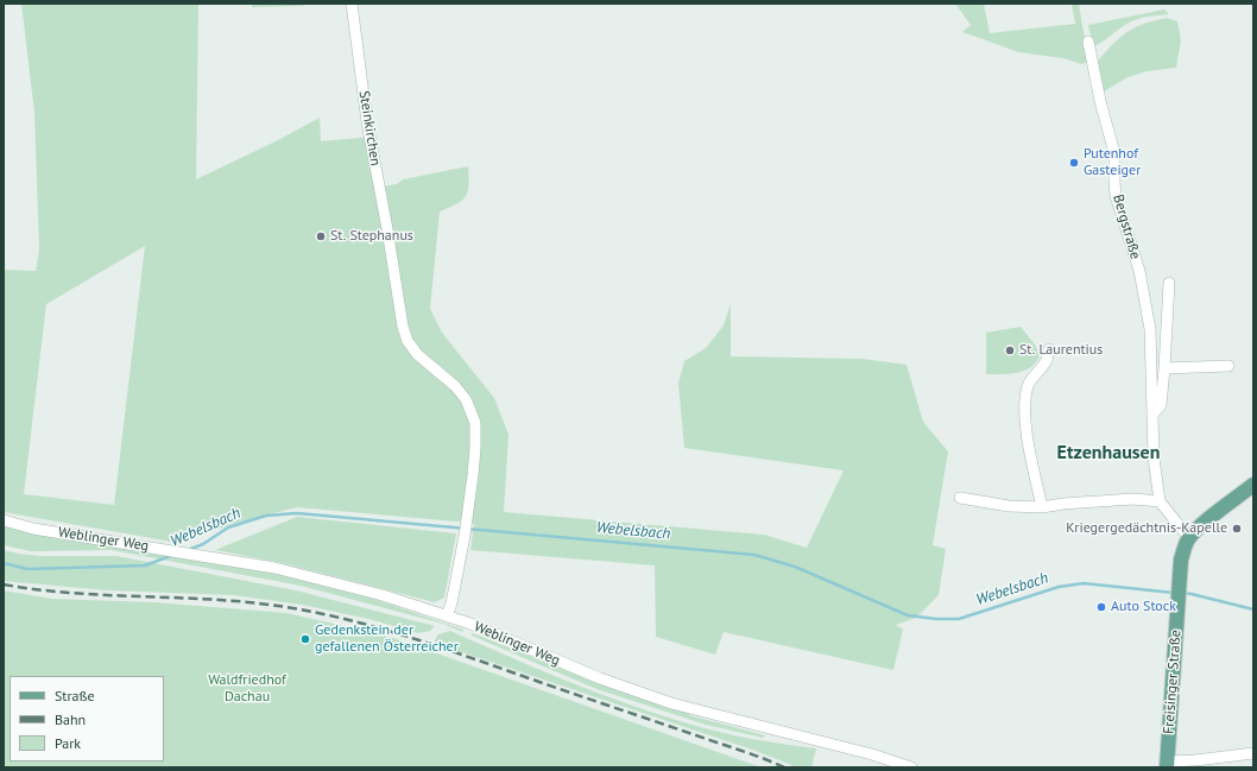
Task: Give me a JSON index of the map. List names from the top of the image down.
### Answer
{
  "streets": {
    "main road": ["Freisinger Straße"],
    "street": ["Steinkirchen", "Bergstraße", "Weblinger Weg"]
  },
  "crossings": [
    ["Steinkirchen", "Weblinger Weg"]
  ],
  "districts": ["Etzenhausen"],
  "water": ["Webelsbach"],
  "parks": ["Waldfriedhof Dachau"],
  "places": [
    "Putenhof Gasteiger",
    "St. Stephanus",
    "St. Laurentius",
    "Kriegergedächtnis-Kapelle",
    "Auto Stock",
    "Gedenkstein der gefallenen Österreicher"
  ],
  "legend": ["Straße", "Bahn", "Park"]
}
